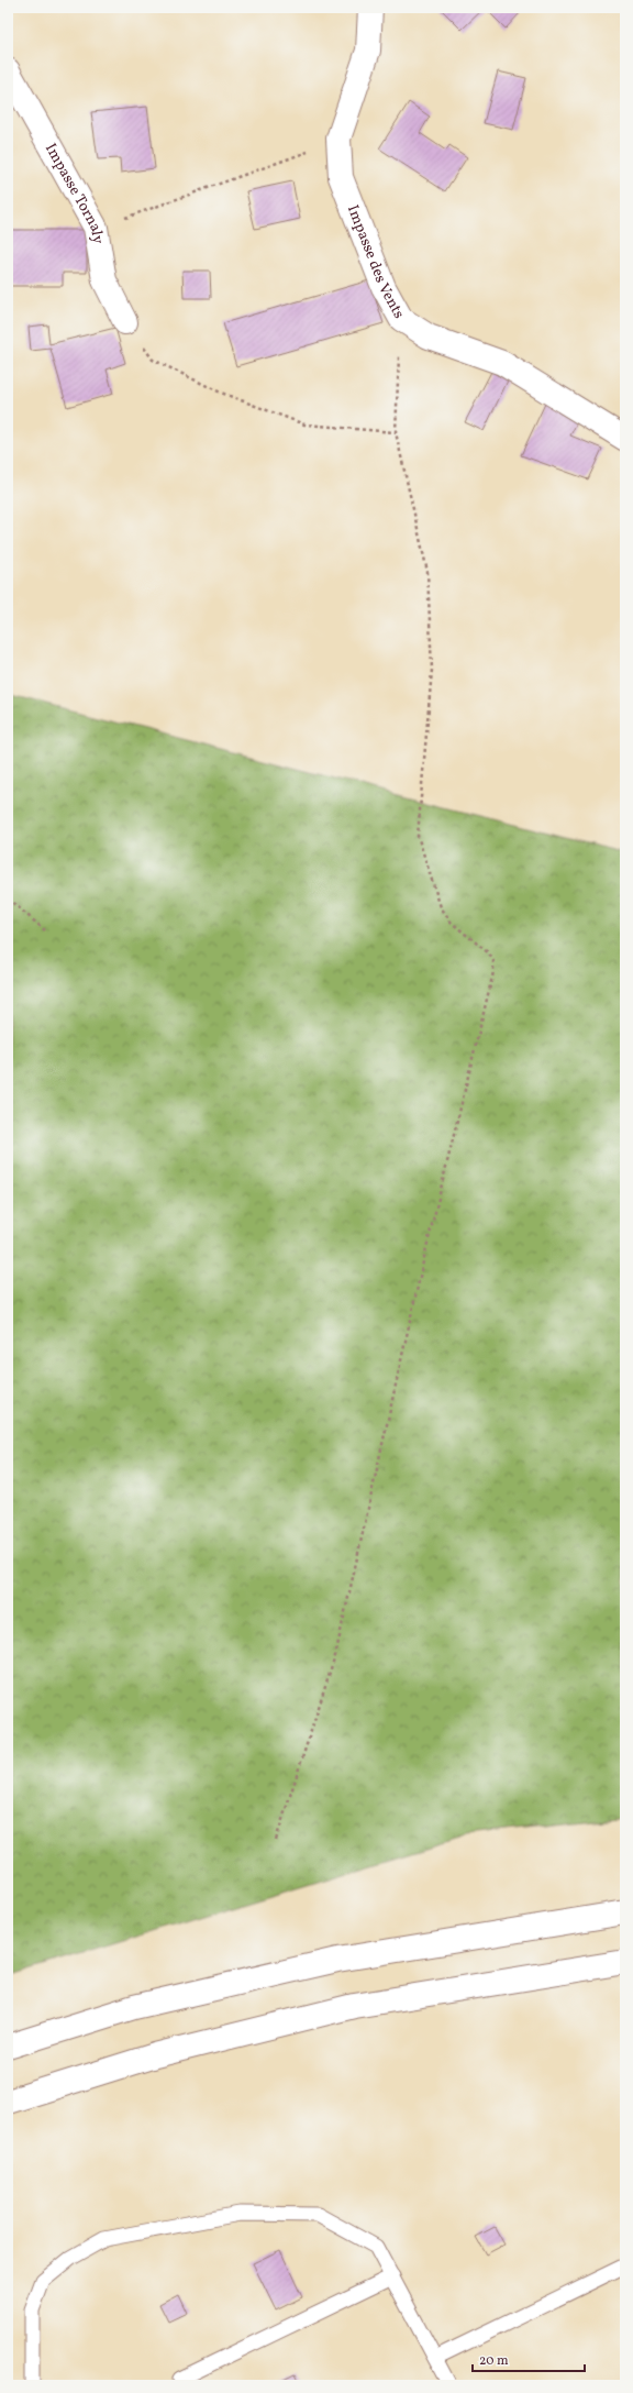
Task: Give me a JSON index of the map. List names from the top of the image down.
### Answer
{
  "streets": {
    "main road": ["Impasse Tornaly", "Impasse des Vents"]
  },
  "scale_bar": "20 m"
}
